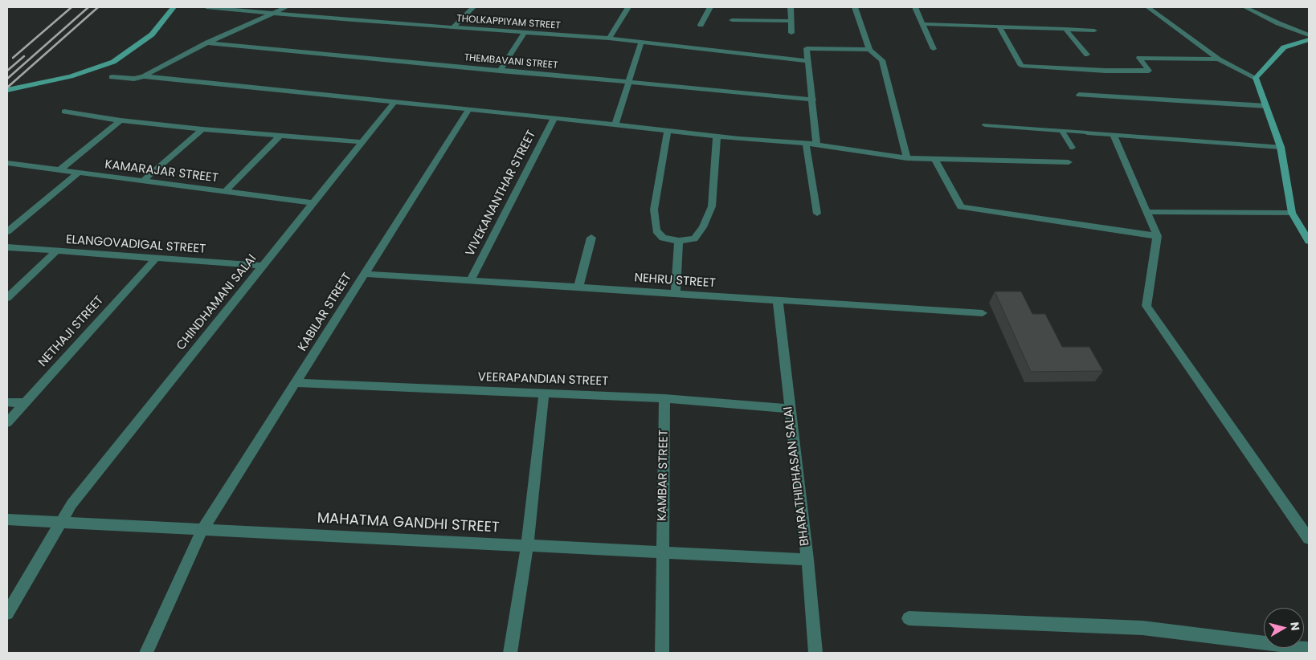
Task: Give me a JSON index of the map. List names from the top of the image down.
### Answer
{
  "streets": {
    "street": [
      "THOLKAPPIYAM STREET",
      "THEMBAVANI STREET",
      "KAMARAJAR STREET",
      "VIVEKANANTHAR STREET",
      "ELANGOVADIGAL STREET",
      "NEHRU STREET",
      "CHINDHAMANI SALAI",
      "KABILAR STREET",
      "NETHAJI STREET",
      "VEERAPANDIAN STREET",
      "KAMBAR STREET",
      "BHARATHIDHASAN SALAI",
      "MAHATMA GANDHI STREET"
    ]
  },
  "crossings": [
    ["KAMARAJAR STREET", "CHINDHAMANI SALAI"],
    ["VIVEKANANTHAR STREET", "NEHRU STREET"],
    ["ELANGOVADIGAL STREET", "CHINDHAMANI SALAI"],
    ["ELANGOVADIGAL STREET", "NETHAJI STREET"],
    ["NEHRU STREET", "KABILAR STREET"],
    ["NEHRU STREET", "BHARATHIDHASAN SALAI"],
    ["CHINDHAMANI SALAI", "MAHATMA GANDHI STREET"],
    ["KABILAR STREET", "VEERAPANDIAN STREET"],
    ["KABILAR STREET", "MAHATMA GANDHI STREET"],
    ["VEERAPANDIAN STREET", "KAMBAR STREET"],
    ["VEERAPANDIAN STREET", "BHARATHIDHASAN SALAI"],
    ["KAMBAR STREET", "MAHATMA GANDHI STREET"],
    ["BHARATHIDHASAN SALAI", "MAHATMA GANDHI STREET"]
  ],
  "north": "right"
}
